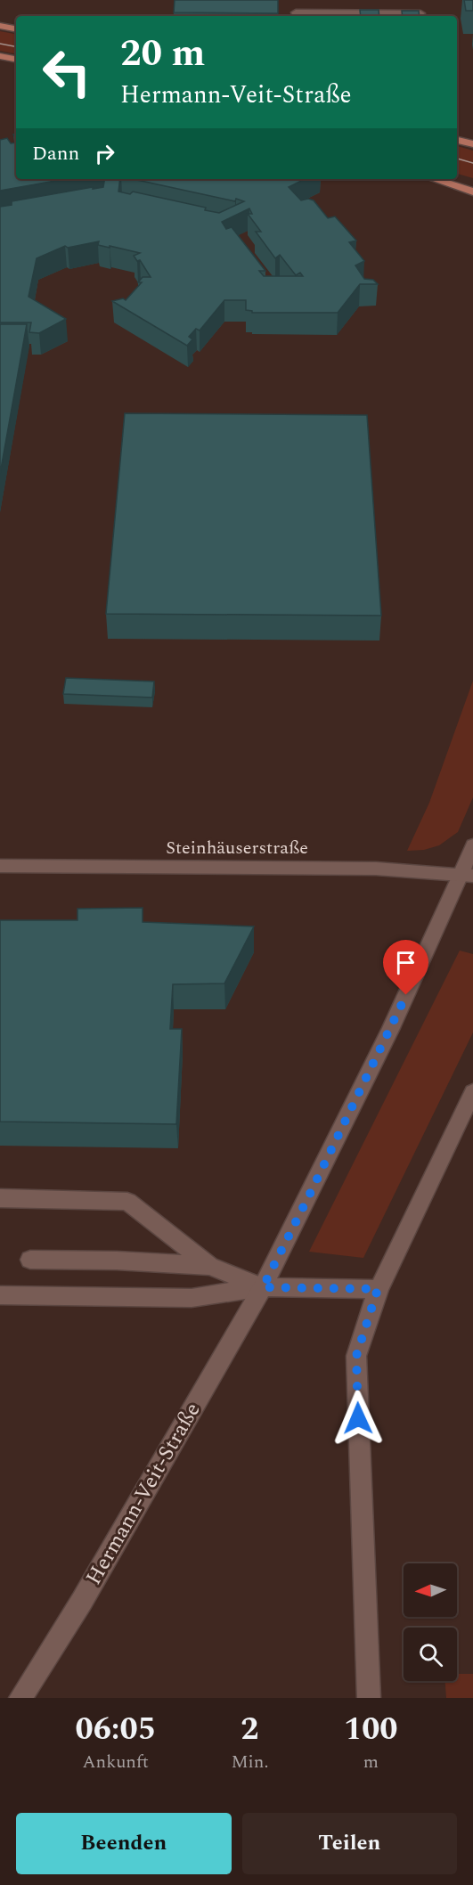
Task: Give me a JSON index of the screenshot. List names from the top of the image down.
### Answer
{
  "streets": {
    "street": ["Steinhäuserstraße", "Hermann-Veit-Straße"]
  },
  "crossings": [
    ["Steinhäuserstraße", "Hermann-Veit-Straße"]
  ],
  "north": "left",
  "page": {
    "turn": ["20 m", "Hermann-Veit-Straße"],
    "then": "Dann",
    "eta": [
      "06:05",
      "Ankunft",
      "2",
      "Min.",
      "100",
      "m"
    ],
    "buttons": ["Beenden", "Teilen"]
  }
}
